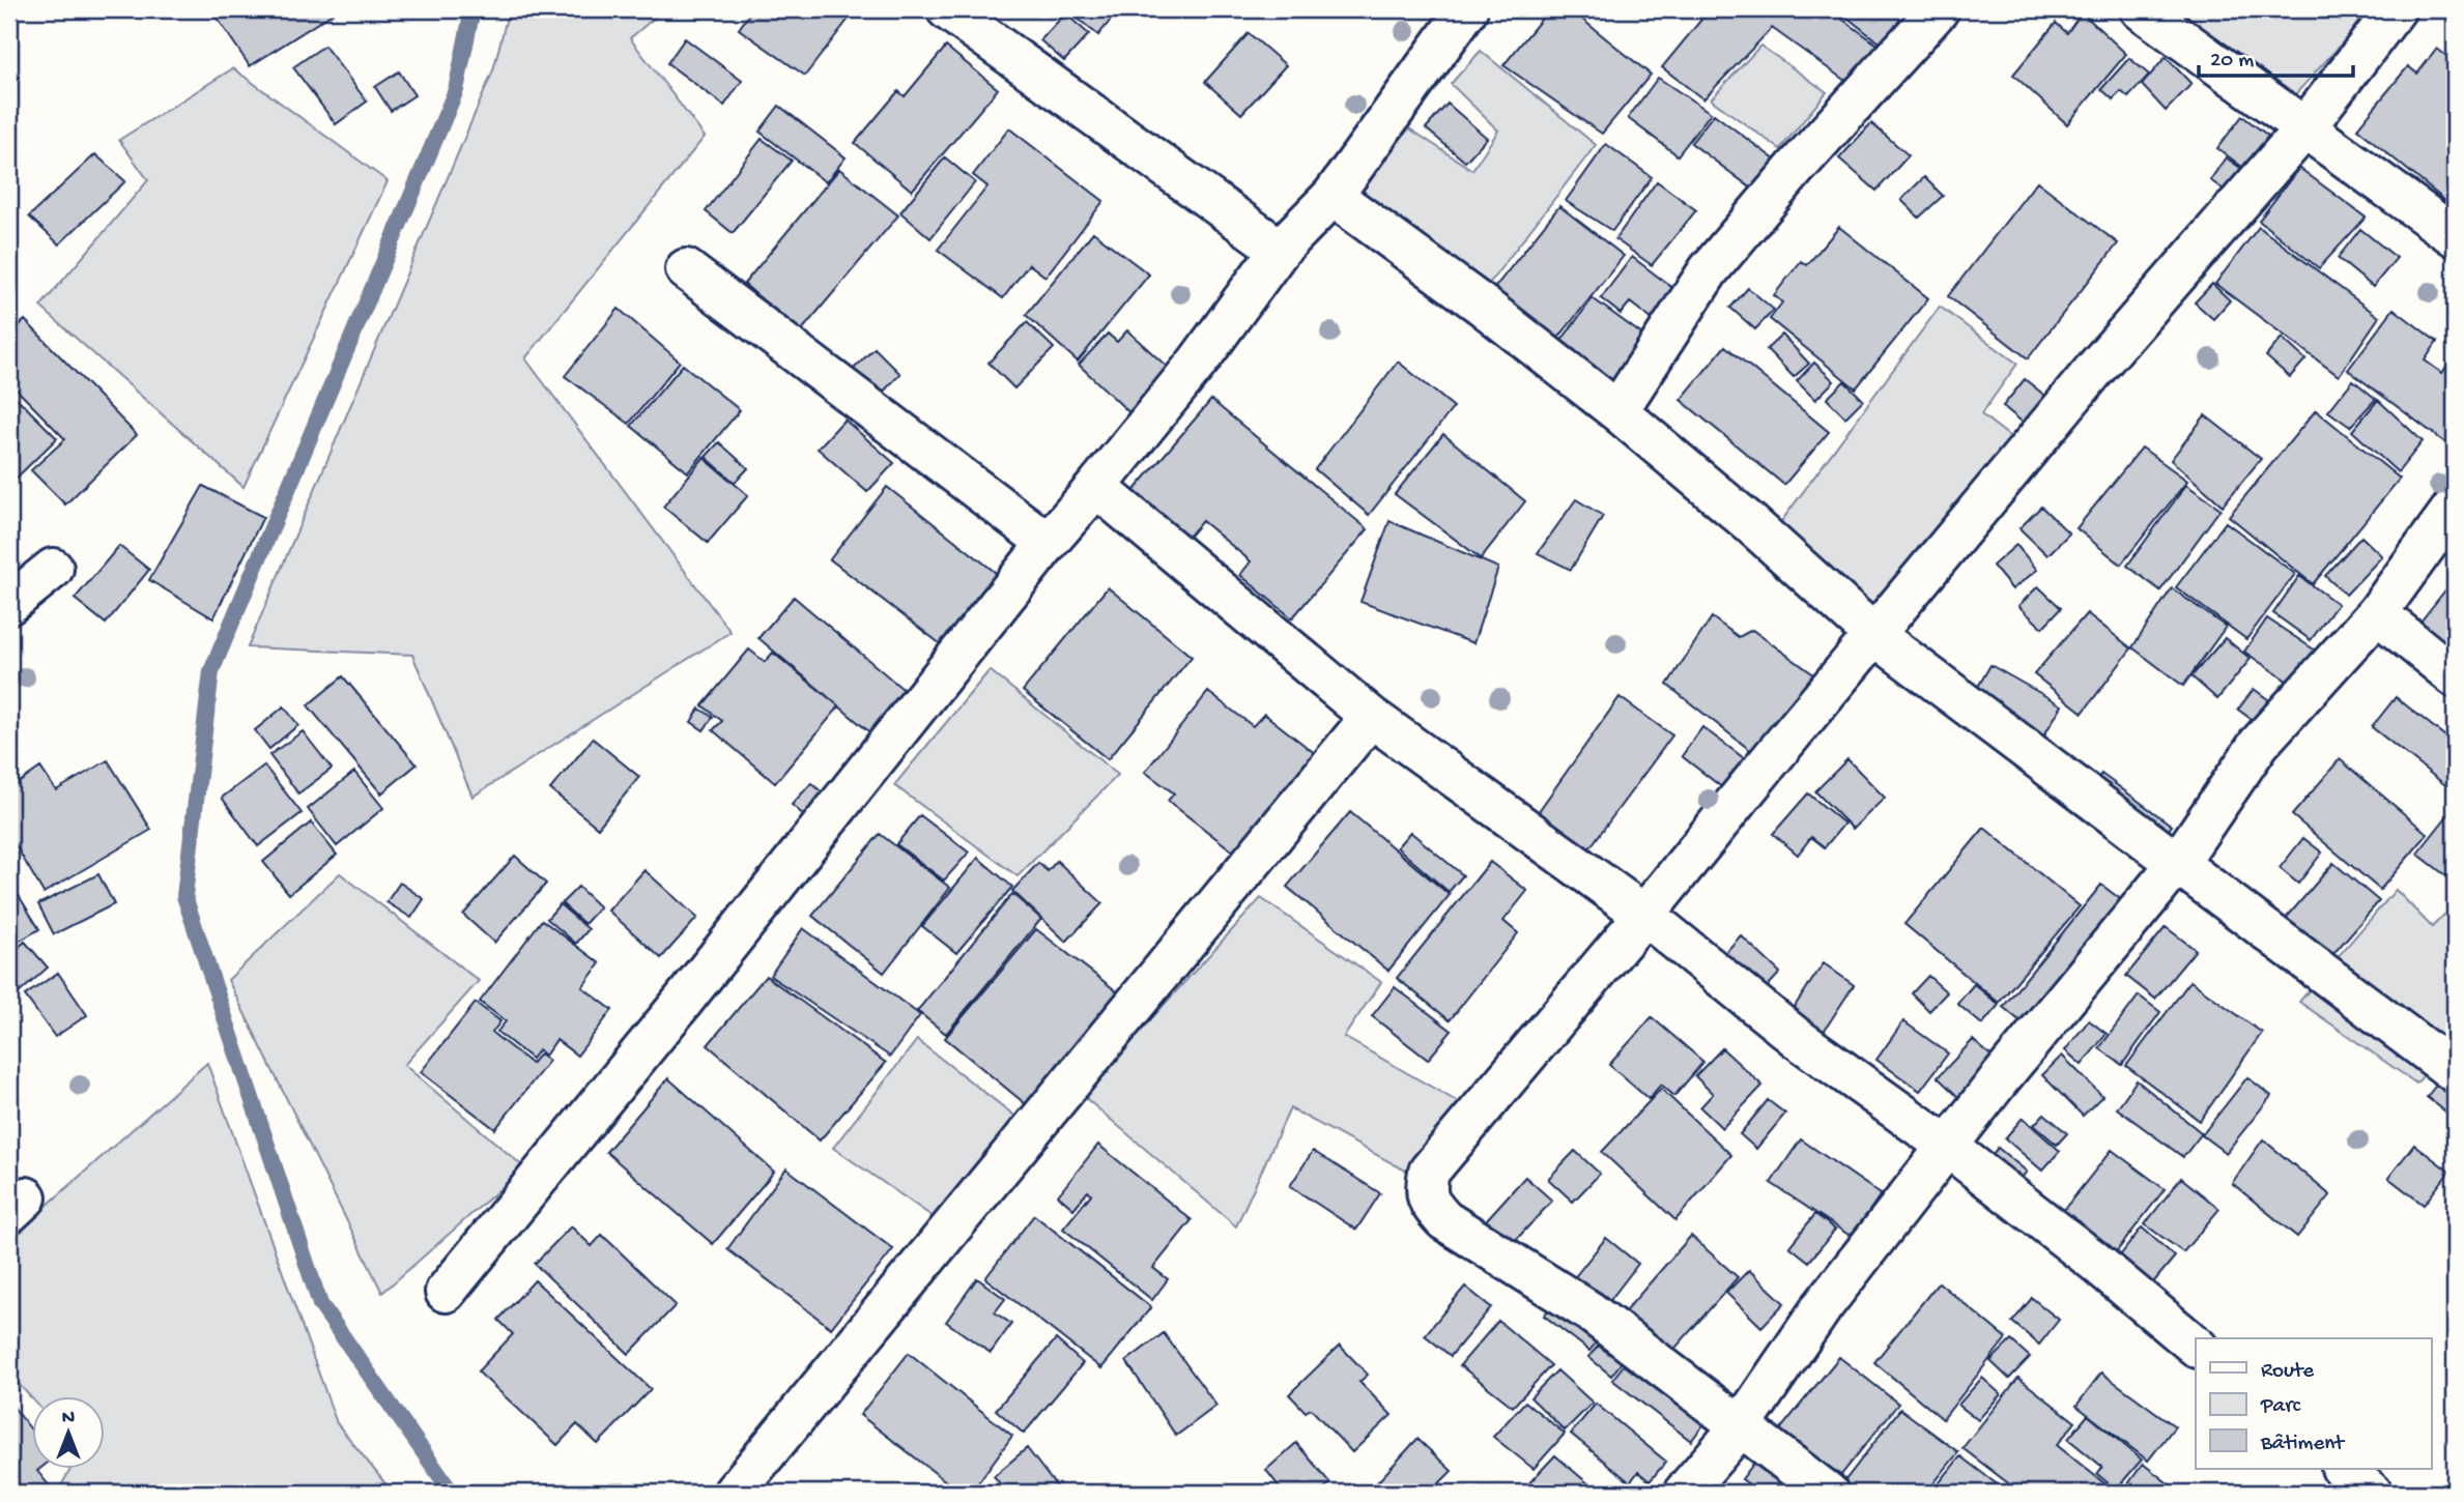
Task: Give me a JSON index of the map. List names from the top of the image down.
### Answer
{
  "legend": ["Route", "Parc", "Bâtiment"],
  "scale_bar": "20 m",
  "north": "top"
}
